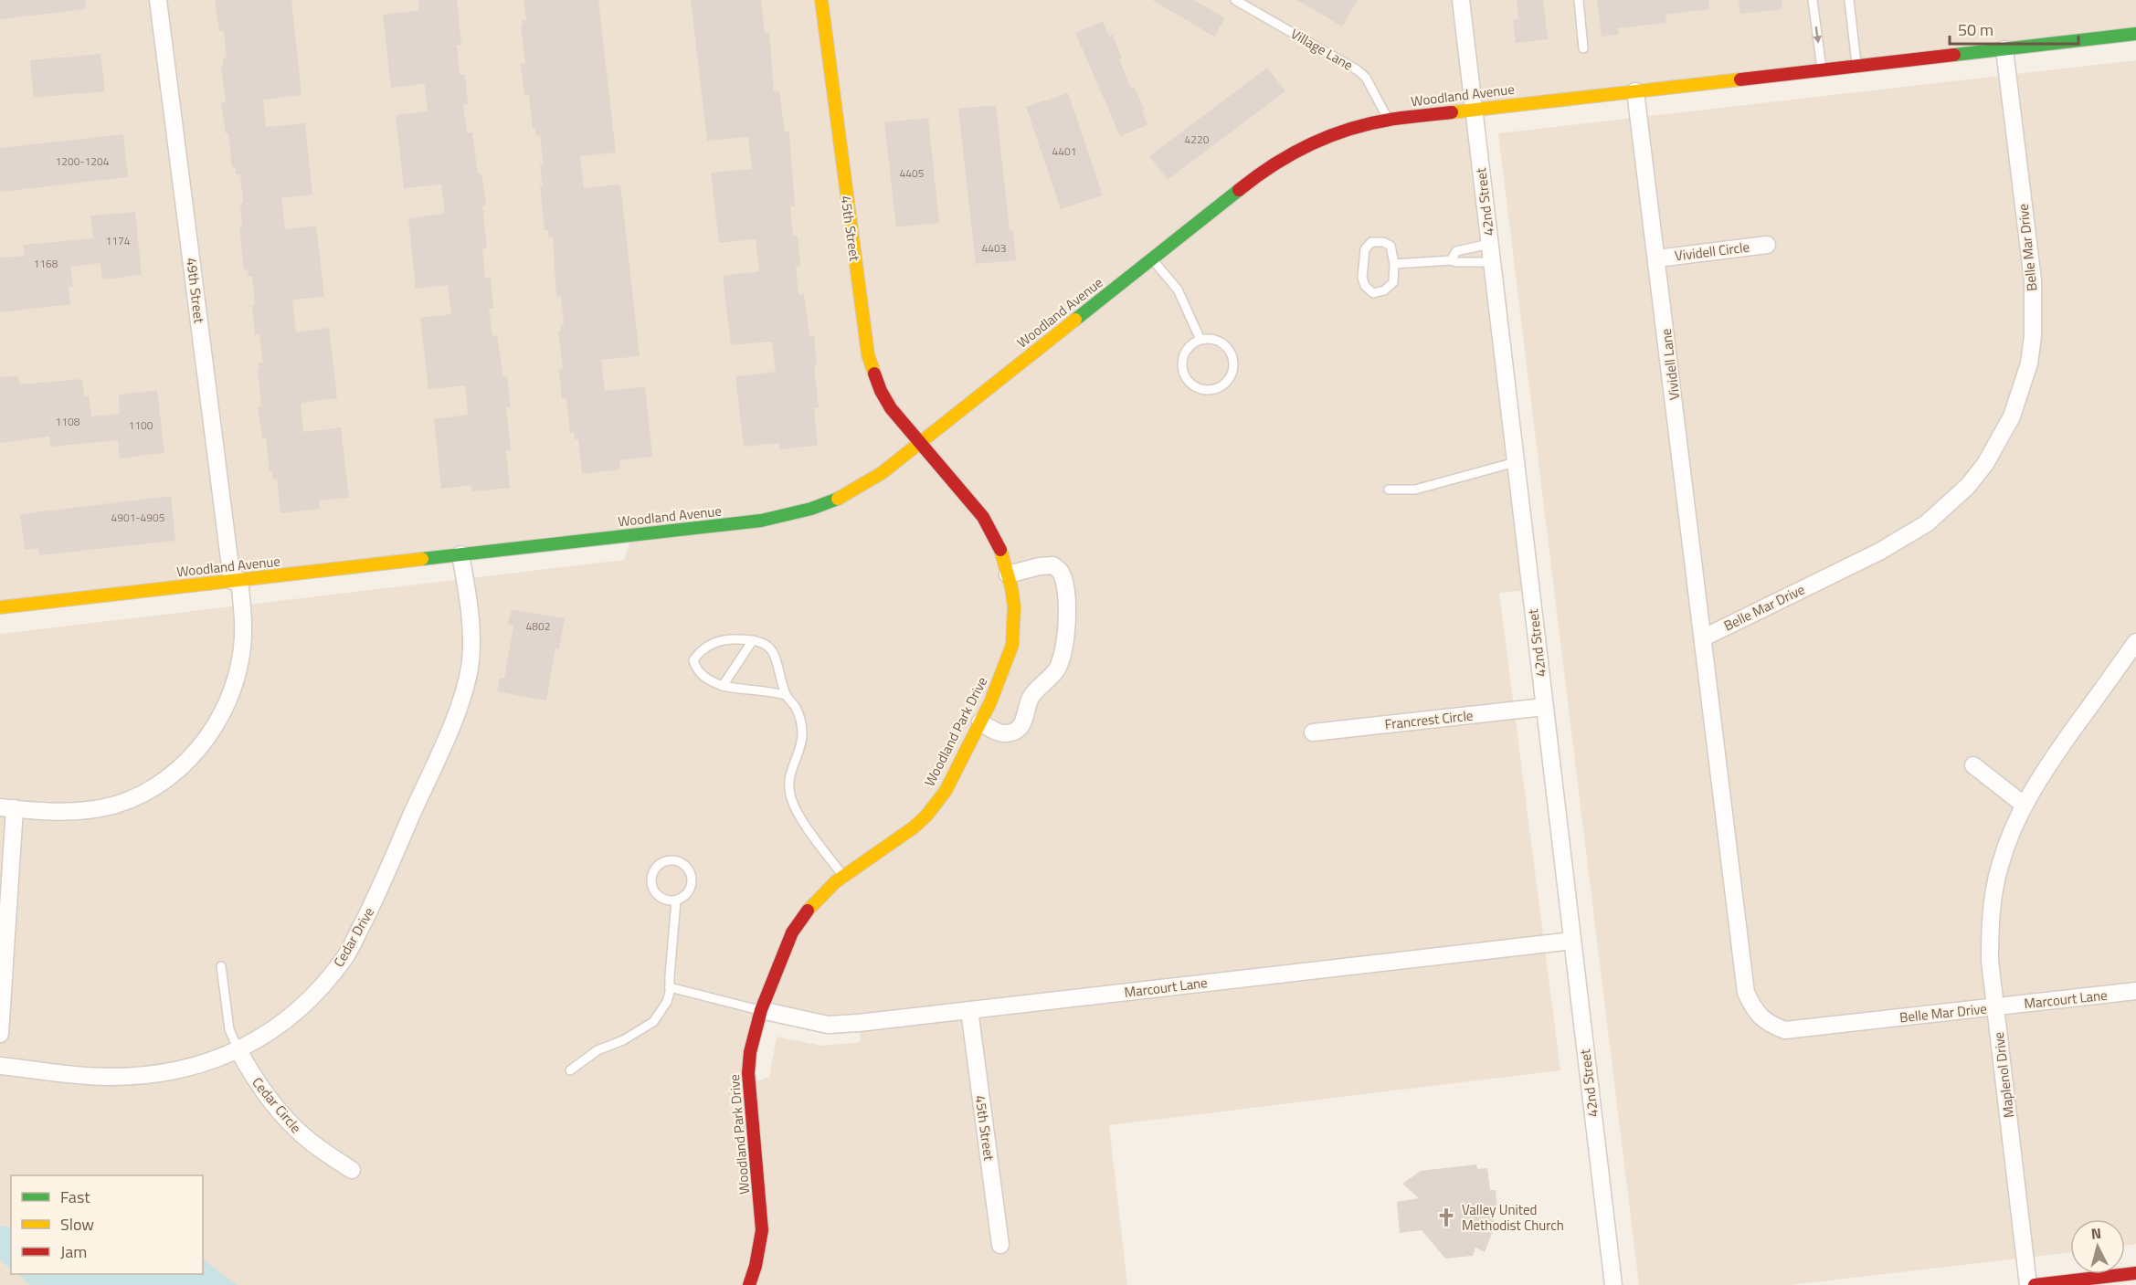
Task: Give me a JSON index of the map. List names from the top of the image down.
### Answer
{
  "streets": {
    "street": [
      "Woodland Avenue",
      "42nd Street",
      "45th Street",
      "Belle Mar Drive",
      "Vividell Circle",
      "49th Street",
      "Vividell Lane",
      "Francrest Circle",
      "Woodland Park Drive",
      "Cedar Drive",
      "Marcourt Lane",
      "Maplenol Drive",
      "Cedar Circle"
    ],
    "lane": ["Village Lane"]
  },
  "crossings": [
    ["Village Lane", "Woodland Avenue"],
    ["Woodland Avenue", "42nd Street"],
    ["Woodland Avenue", "45th Street"],
    ["Woodland Avenue", "Belle Mar Drive"],
    ["Woodland Avenue", "49th Street"],
    ["Woodland Avenue", "Vividell Lane"],
    ["Woodland Avenue", "Woodland Park Drive"],
    ["Woodland Avenue", "Cedar Drive"],
    ["42nd Street", "Francrest Circle"],
    ["42nd Street", "Marcourt Lane"],
    ["45th Street", "Woodland Park Drive"],
    ["45th Street", "Marcourt Lane"],
    ["Belle Mar Drive", "Vividell Lane"],
    ["Belle Mar Drive", "Marcourt Lane"],
    ["Belle Mar Drive", "Maplenol Drive"],
    ["Vividell Circle", "Vividell Lane"],
    ["Woodland Park Drive", "Marcourt Lane"],
    ["Cedar Drive", "Cedar Circle"],
    ["Marcourt Lane", "Maplenol Drive"]
  ],
  "places": {
    "church": ["Valley United Methodist Church"]
  },
  "house_numbers": [
    "4220",
    "4401",
    "1200-1204",
    "4405",
    "1174",
    "4403",
    "1168",
    "1108",
    "1100",
    "4901-4905",
    "4802"
  ],
  "legend": ["Fast", "Slow", "Jam"],
  "scale_bar": "50 m",
  "north": "top"
}
